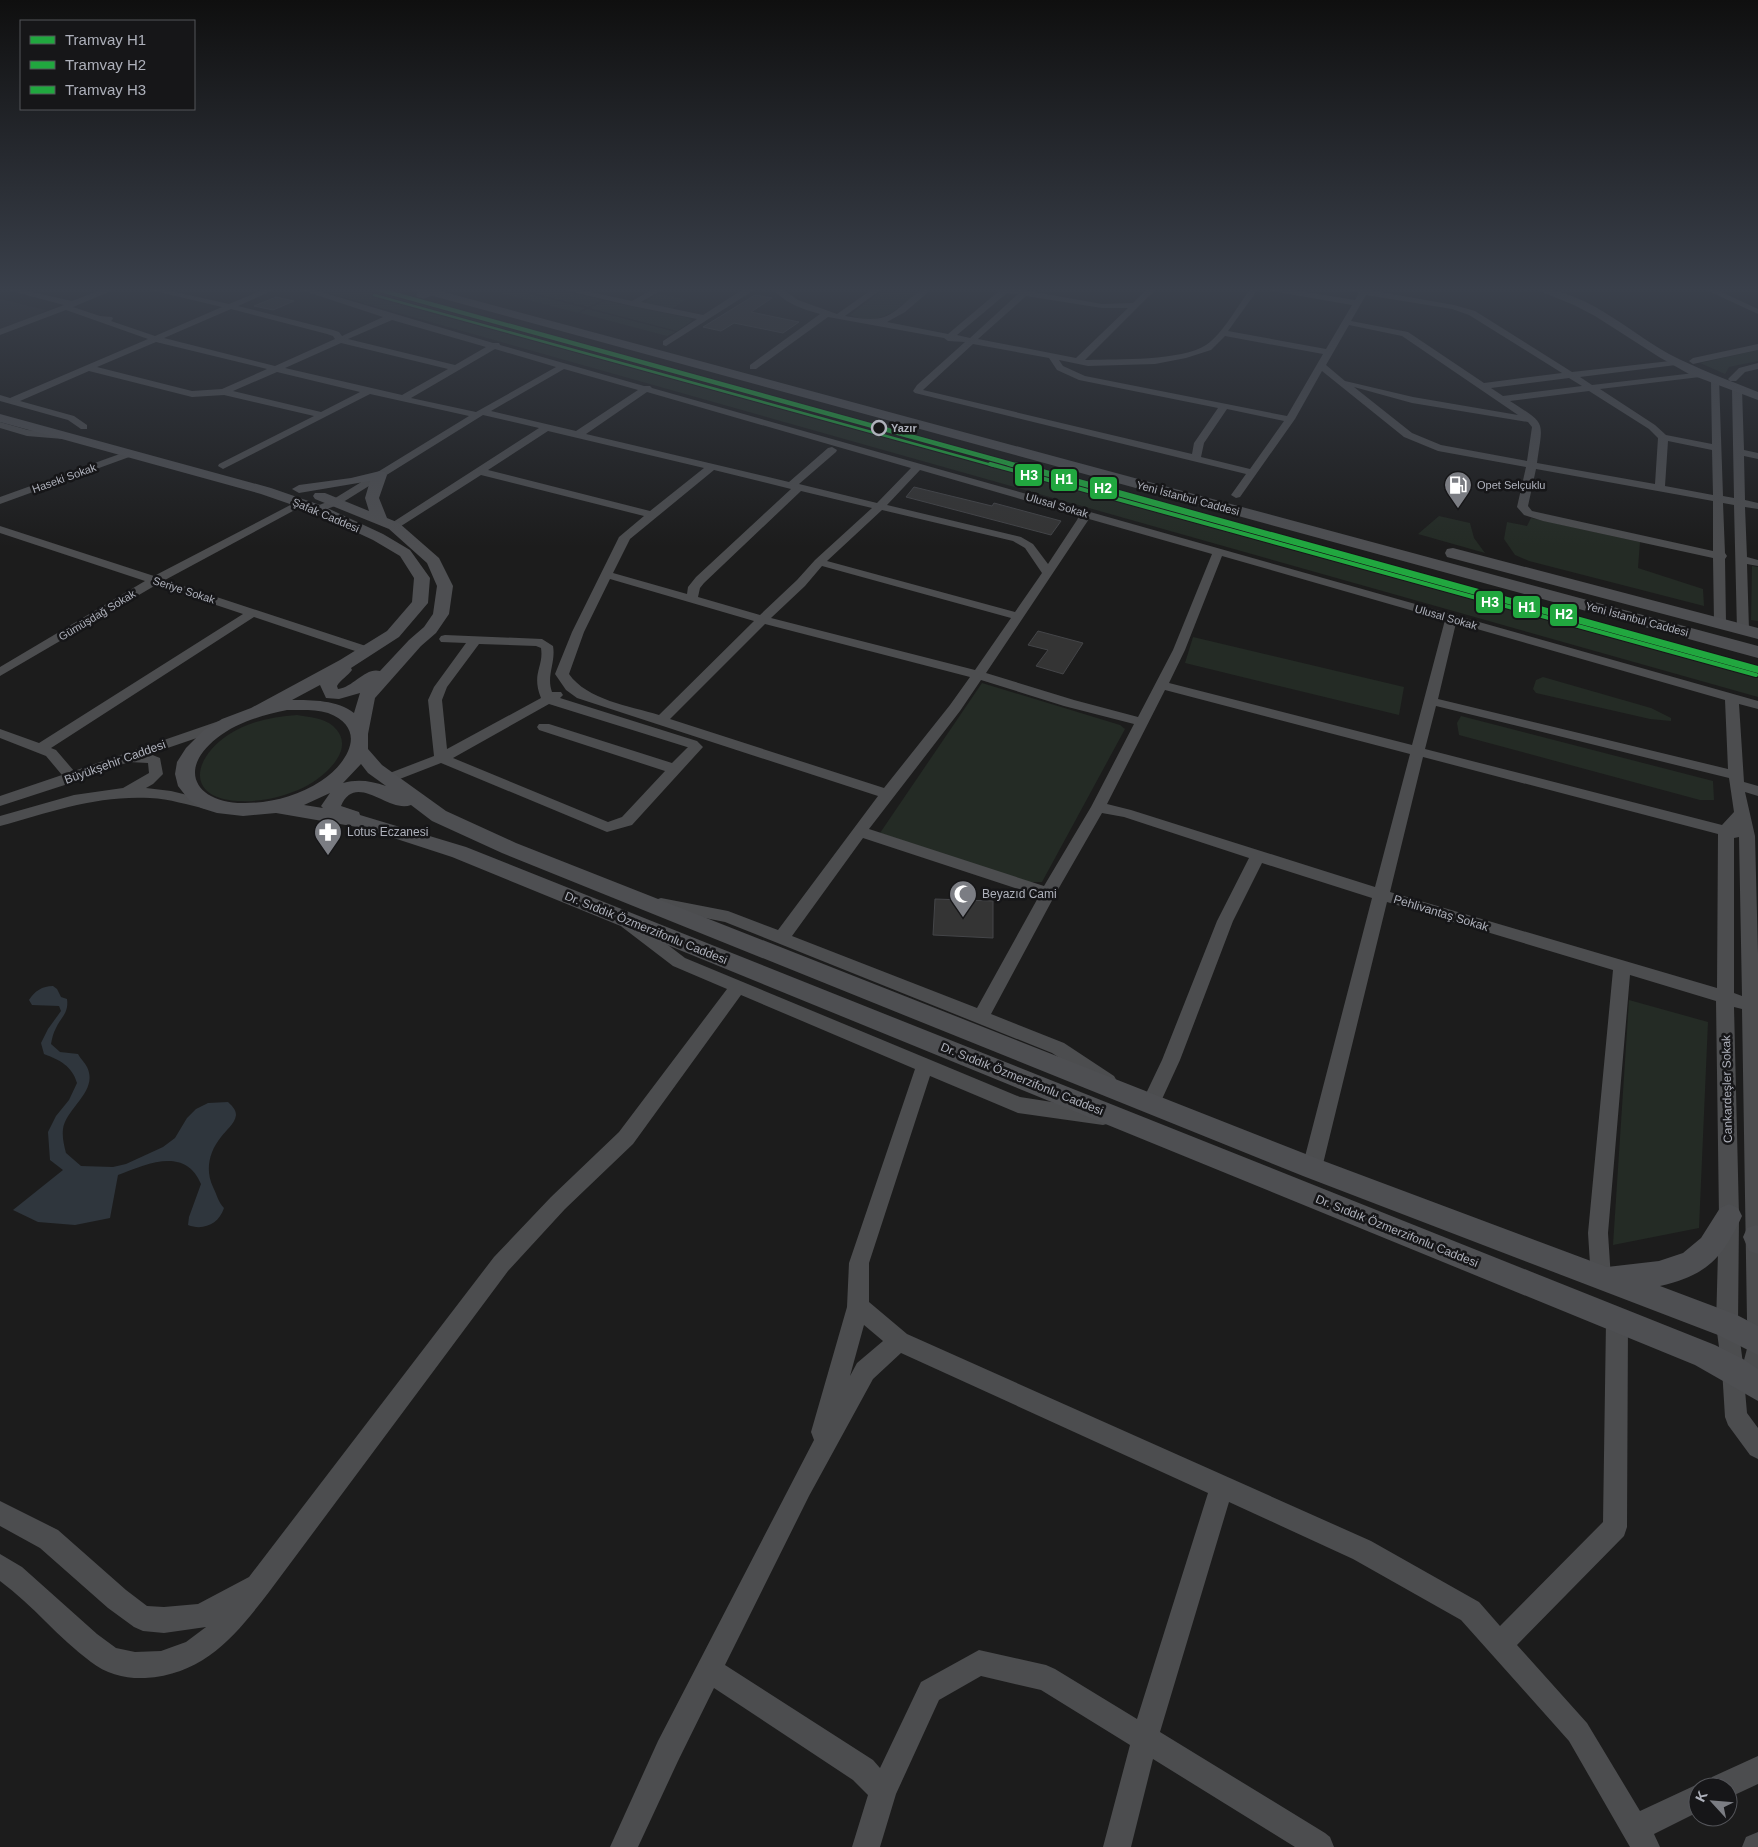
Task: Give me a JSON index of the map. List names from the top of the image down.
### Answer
{
  "streets": {
    "highway": ["Yeni İstanbul Caddesi"],
    "main road": ["Şafak Caddesi", "Dr. Sıddık Özmerzifonlu Caddesi"],
    "street": [
      "Haseki Sokak",
      "Ulusal Sokak",
      "Seriye Sokak",
      "Gümüşdağ Sokak",
      "Büyükşehir Caddesi",
      "Pehlivantaş Sokak",
      "Cankardeşler Sokak"
    ]
  },
  "crossings": [
    ["Haseki Sokak", "Şafak Caddesi"],
    ["Ulusal Sokak", "Cankardeşler Sokak"],
    ["Şafak Caddesi", "Seriye Sokak"],
    ["Şafak Caddesi", "Gümüşdağ Sokak"],
    ["Şafak Caddesi", "Dr. Sıddık Özmerzifonlu Caddesi"],
    ["Seriye Sokak", "Gümüşdağ Sokak"],
    ["Pehlivantaş Sokak", "Cankardeşler Sokak"],
    ["Dr. Sıddık Özmerzifonlu Caddesi", "Cankardeşler Sokak"]
  ],
  "places": {
    "other": ["Yazır"],
    "fuel station": ["Opet Selçuklu"],
    "pharmacy": ["Lotus Eczanesi"],
    "mosque": ["Beyazıd Cami"]
  },
  "lines": ["tram line H1", "tram line H2", "tram line H3"],
  "legend": ["Tramvay H1", "Tramvay H2", "Tramvay H3"],
  "north": "top left"
}
